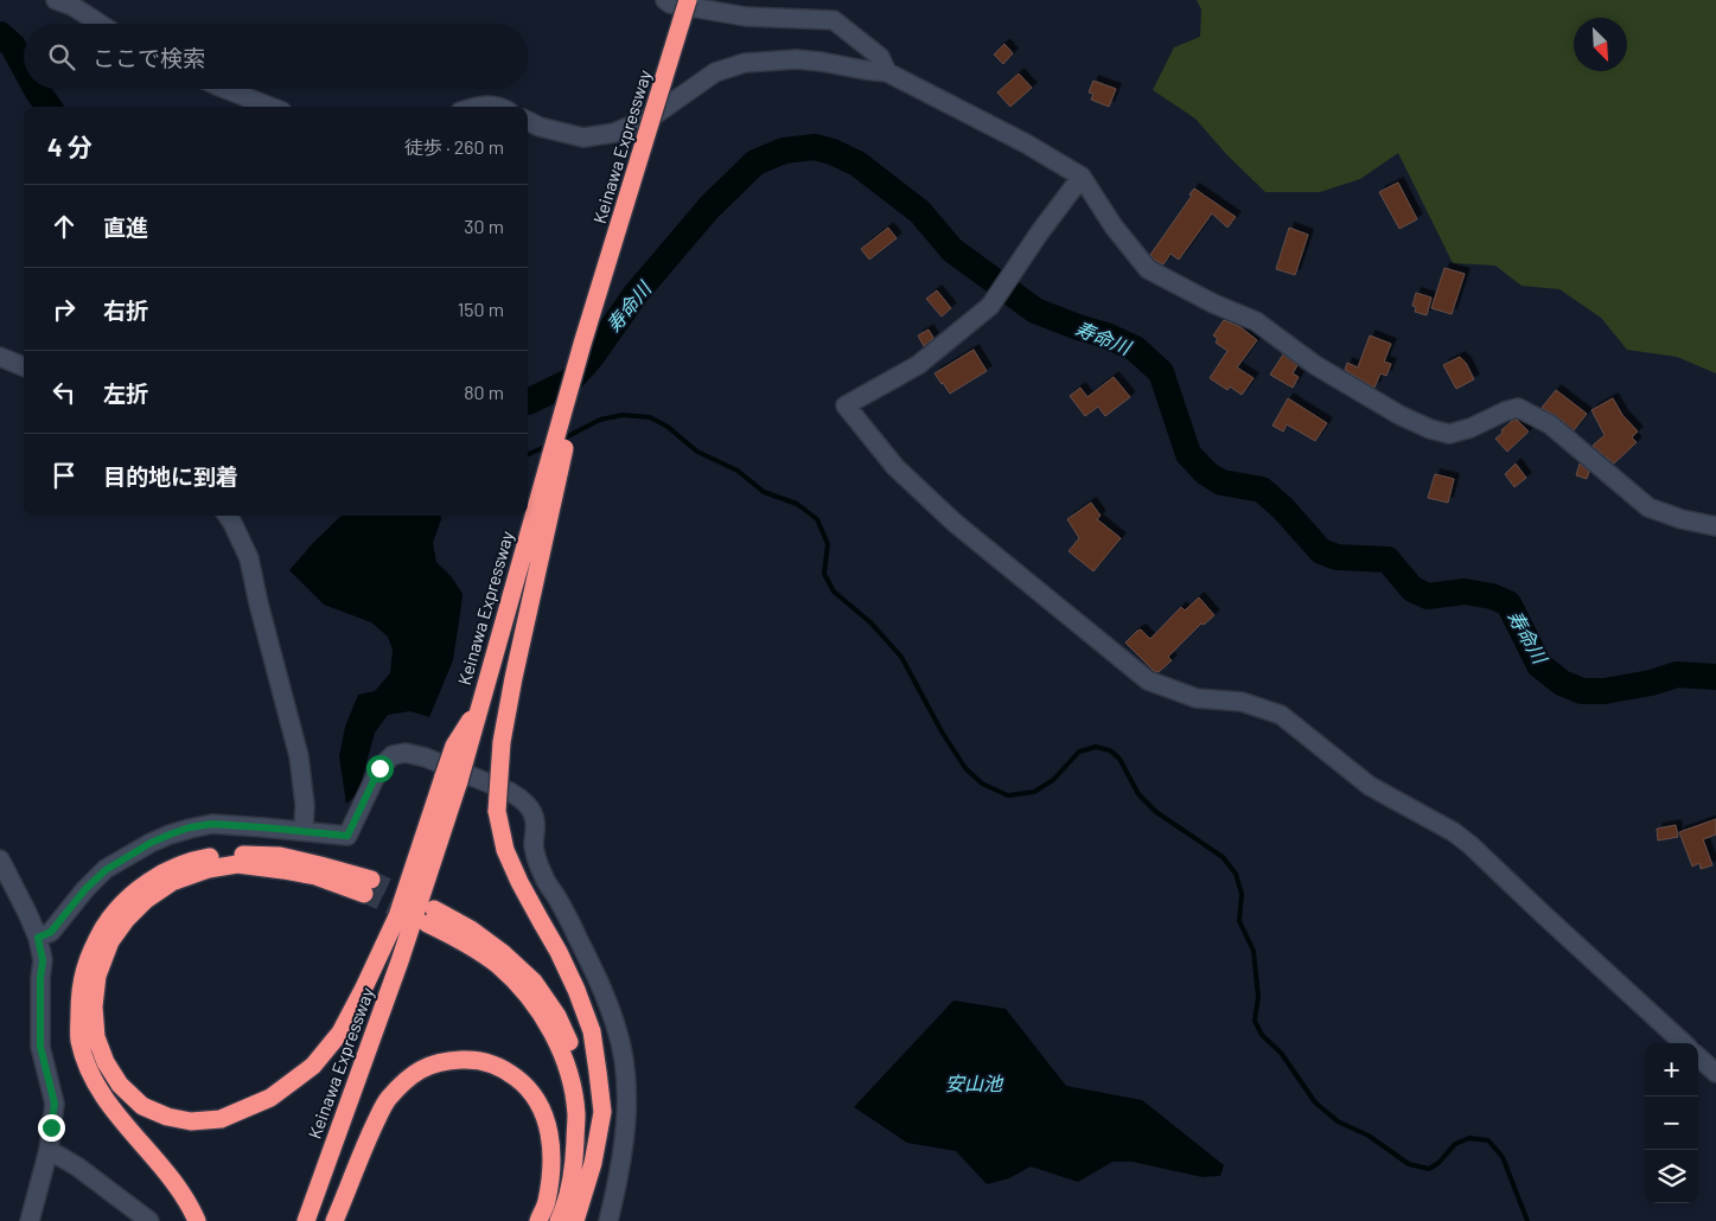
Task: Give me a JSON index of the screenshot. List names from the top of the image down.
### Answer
{
  "streets": {
    "highway": ["Keinawa Expressway"]
  },
  "water": ["寿命川", "安山池"],
  "north": "bottom right",
  "page": {
    "search": "ここで検索",
    "heading": ["4 分", "徒歩 · 260 m"],
    "list": [
      ["直進", "30 m"],
      ["右折", "150 m"],
      ["左折", "80 m"],
      "目的地に到着"
    ],
    "map_buttons": ["+", "−"]
  }
}
